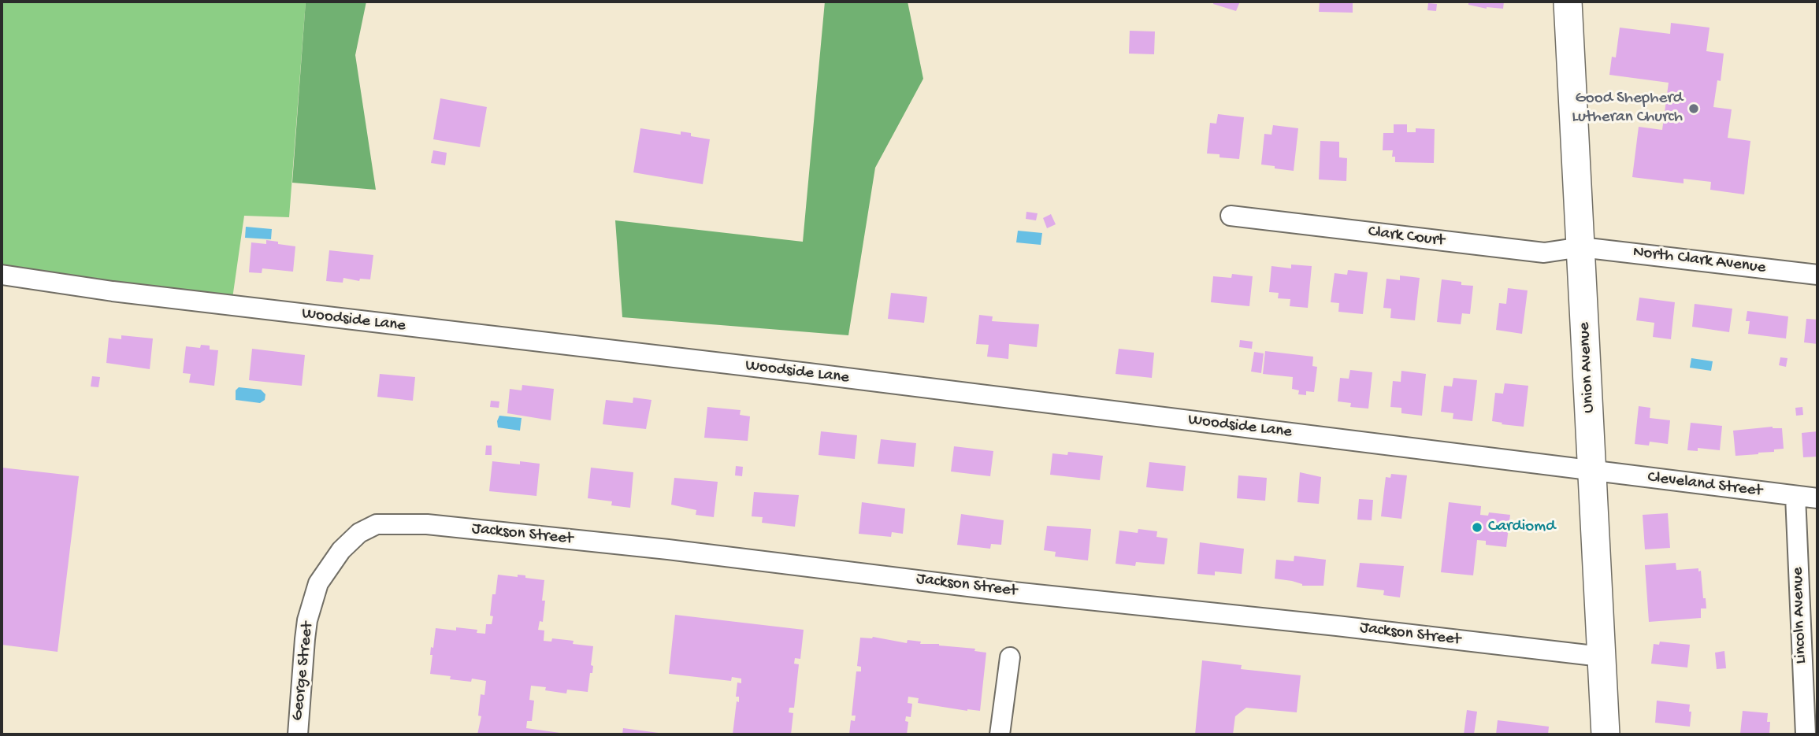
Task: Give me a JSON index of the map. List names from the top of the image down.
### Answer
{
  "streets": {
    "street": [
      "Clark Court",
      "North Clark Avenue",
      "Woodside Lane",
      "Union Avenue",
      "Cleveland Street",
      "Jackson Street",
      "Lincoln Avenue",
      "George Street"
    ]
  },
  "crossings": [
    ["Clark Court", "North Clark Avenue"],
    ["Clark Court", "Union Avenue"],
    ["North Clark Avenue", "Union Avenue"],
    ["Woodside Lane", "Union Avenue"],
    ["Woodside Lane", "Cleveland Street"],
    ["Union Avenue", "Cleveland Street"],
    ["Union Avenue", "Jackson Street"],
    ["Cleveland Street", "Lincoln Avenue"],
    ["Jackson Street", "George Street"]
  ],
  "places": ["Good Shepherd Lutheran Church", "Cardiomd"]
}
